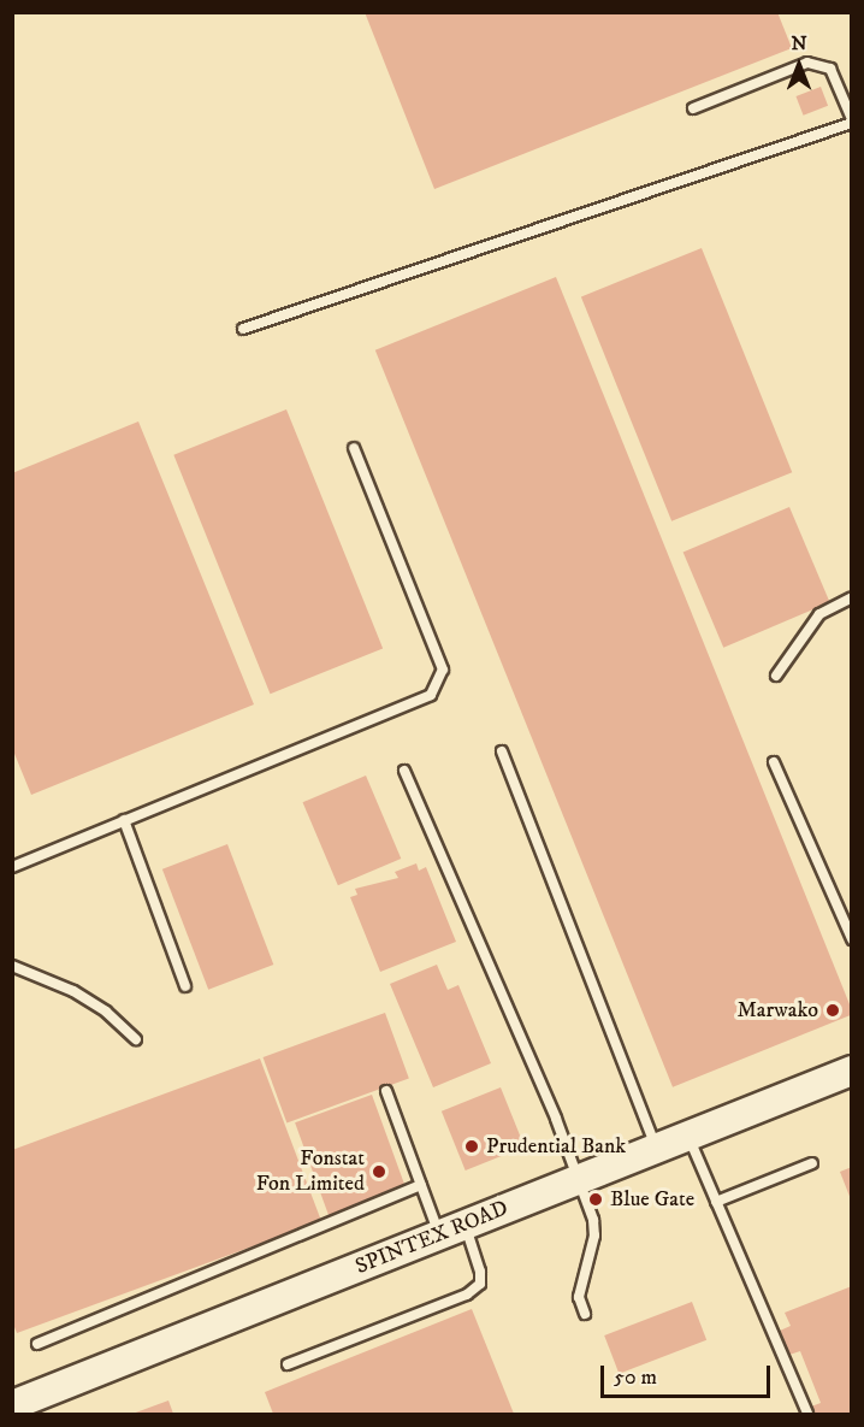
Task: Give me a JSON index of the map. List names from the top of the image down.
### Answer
{
  "streets": {
    "main road": ["SPINTEX ROAD"]
  },
  "places": [
    "Marwako",
    "Prudential Bank",
    "Fonstat Fon Limited",
    "Blue Gate"
  ],
  "scale_bar": "50 m",
  "north": "top"
}
